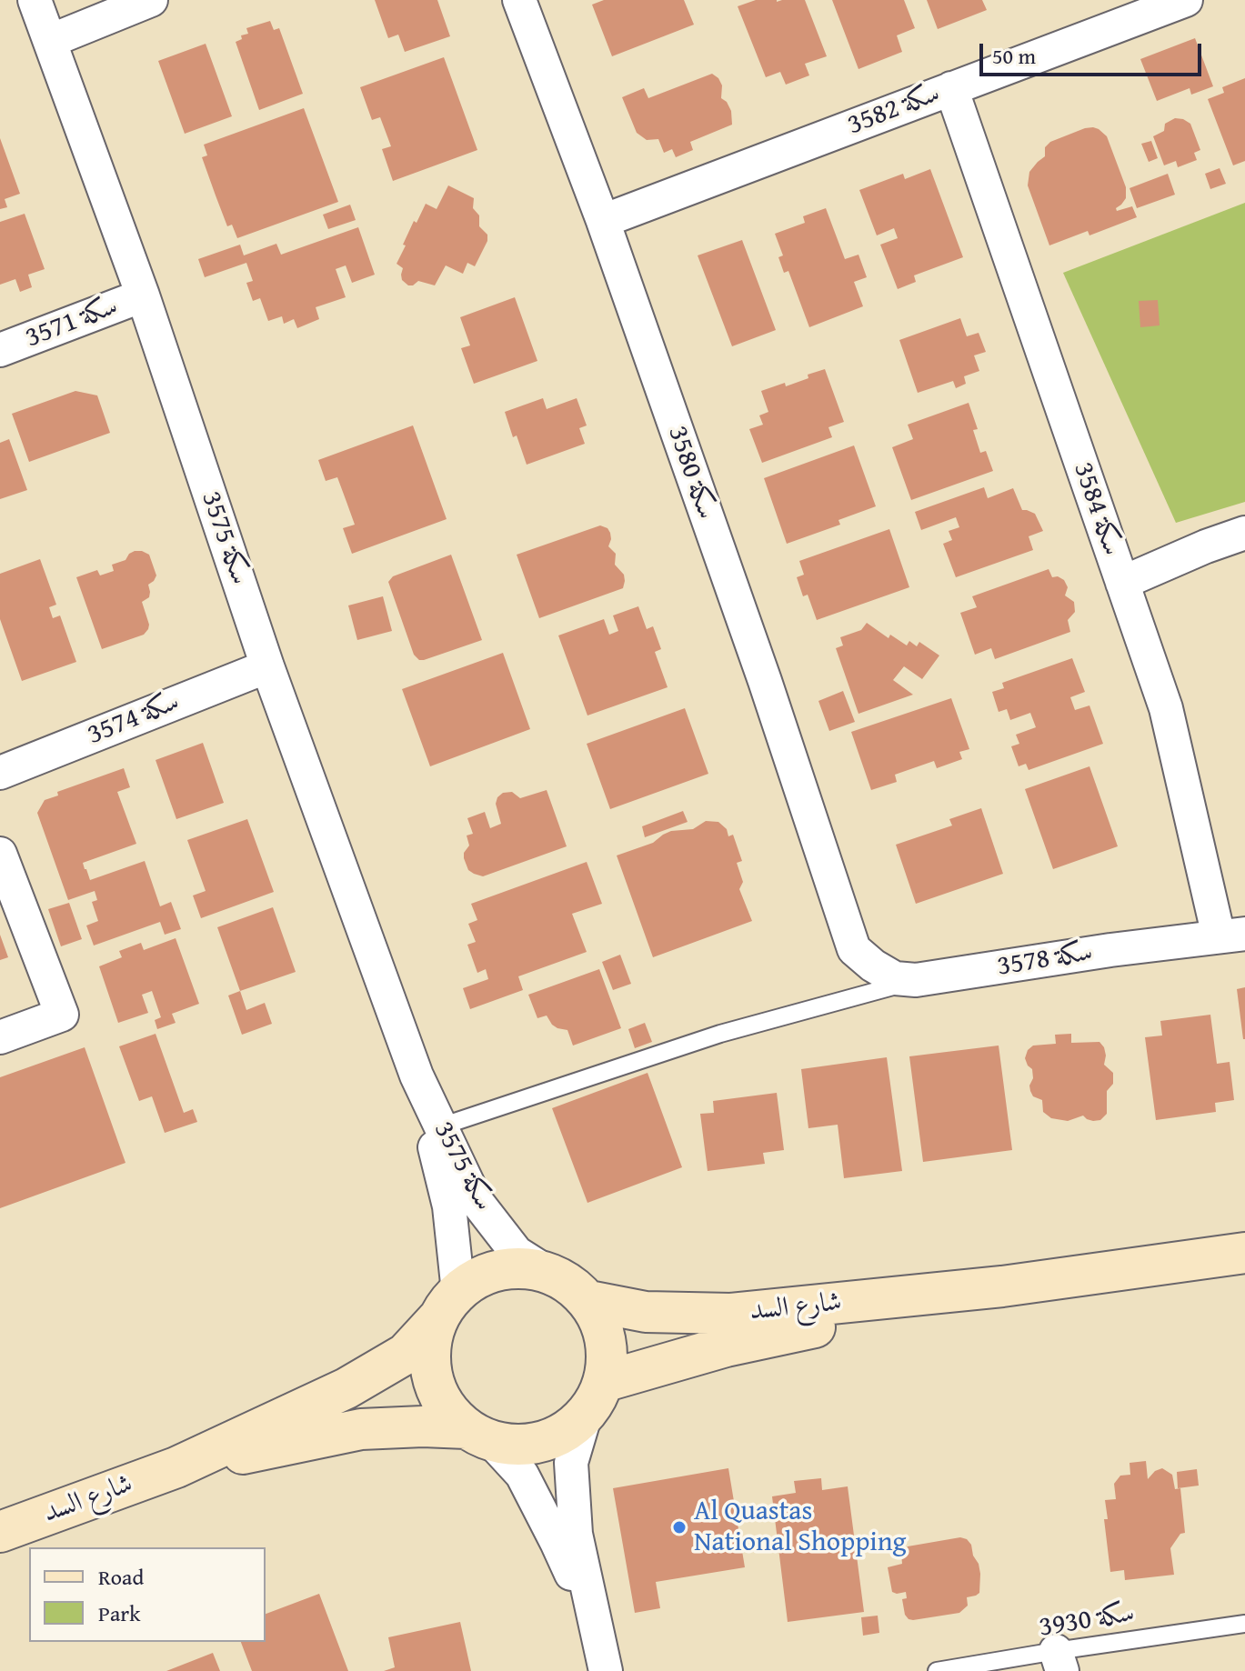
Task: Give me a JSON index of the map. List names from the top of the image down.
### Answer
{
  "streets": {
    "street": [
      "سكة 3582",
      "سكة 3571",
      "سكة 3580",
      "سكة 3584",
      "سكة 3575",
      "سكة 3574",
      "سكة 3578",
      "شارع السد"
    ],
    "lane": ["سكة 3930"]
  },
  "crossings": [
    ["سكة 3582", "سكة 3580"],
    ["سكة 3582", "سكة 3584"],
    ["سكة 3571", "سكة 3575"],
    ["سكة 3580", "سكة 3578"],
    ["سكة 3584", "سكة 3578"],
    ["سكة 3575", "سكة 3574"],
    ["سكة 3575", "شارع السد"]
  ],
  "places": ["Al Quastas National Shopping"],
  "legend": ["Road", "Park"],
  "scale_bar": "50 m"
}
